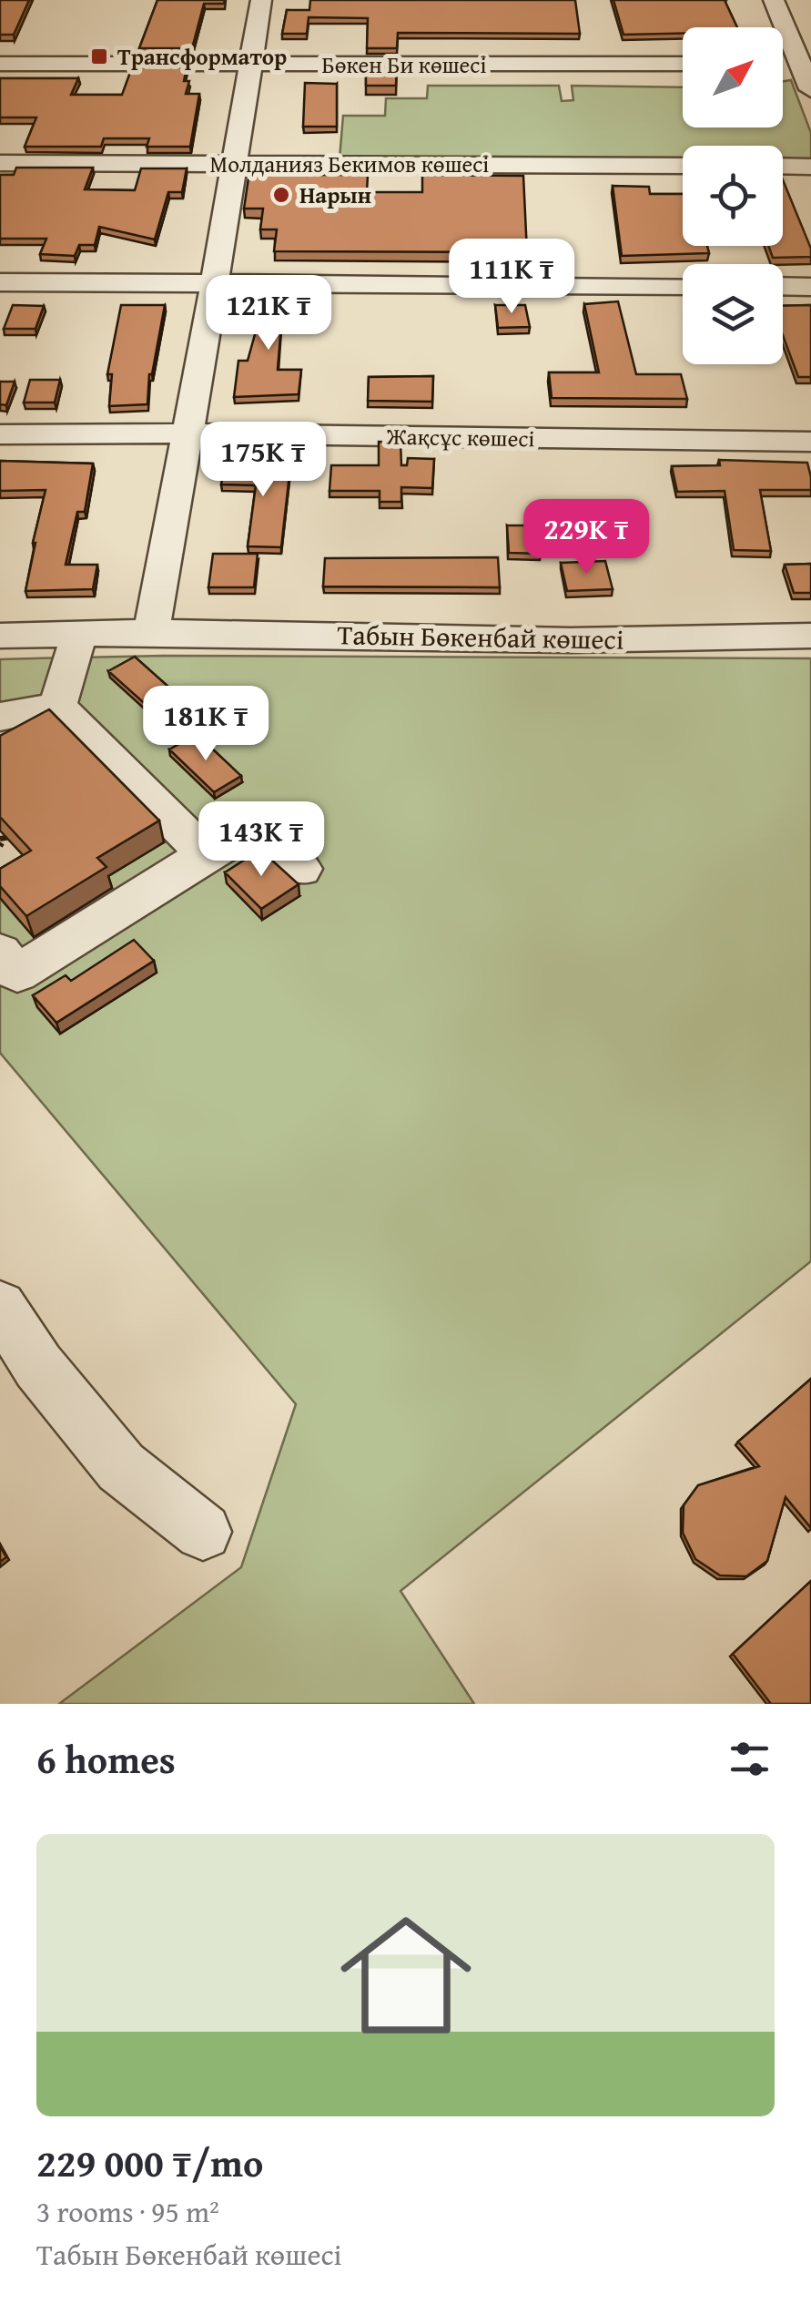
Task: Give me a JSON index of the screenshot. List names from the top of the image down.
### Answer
{
  "streets": {
    "street": [
      "Бөкен Би көшесі",
      "Молданияз Бекимов көшесі",
      "Жақсұс көшесі",
      "Табын Бөкенбай көшесі"
    ]
  },
  "places": {
    "transit": ["Трансформатор"],
    "other": ["Нарын"]
  },
  "north": "top right",
  "page": {
    "price": [
      "111K ₸",
      "121K ₸",
      "175K ₸",
      "229K ₸",
      "181K ₸",
      "143K ₸"
    ],
    "heading": "6 homes",
    "list": [
      {
        "name": "229 000 ₸/mo",
        "note": "3 rooms · 95 m² · Табын Бөкенбай көшесі"
      }
    ]
  }
}
